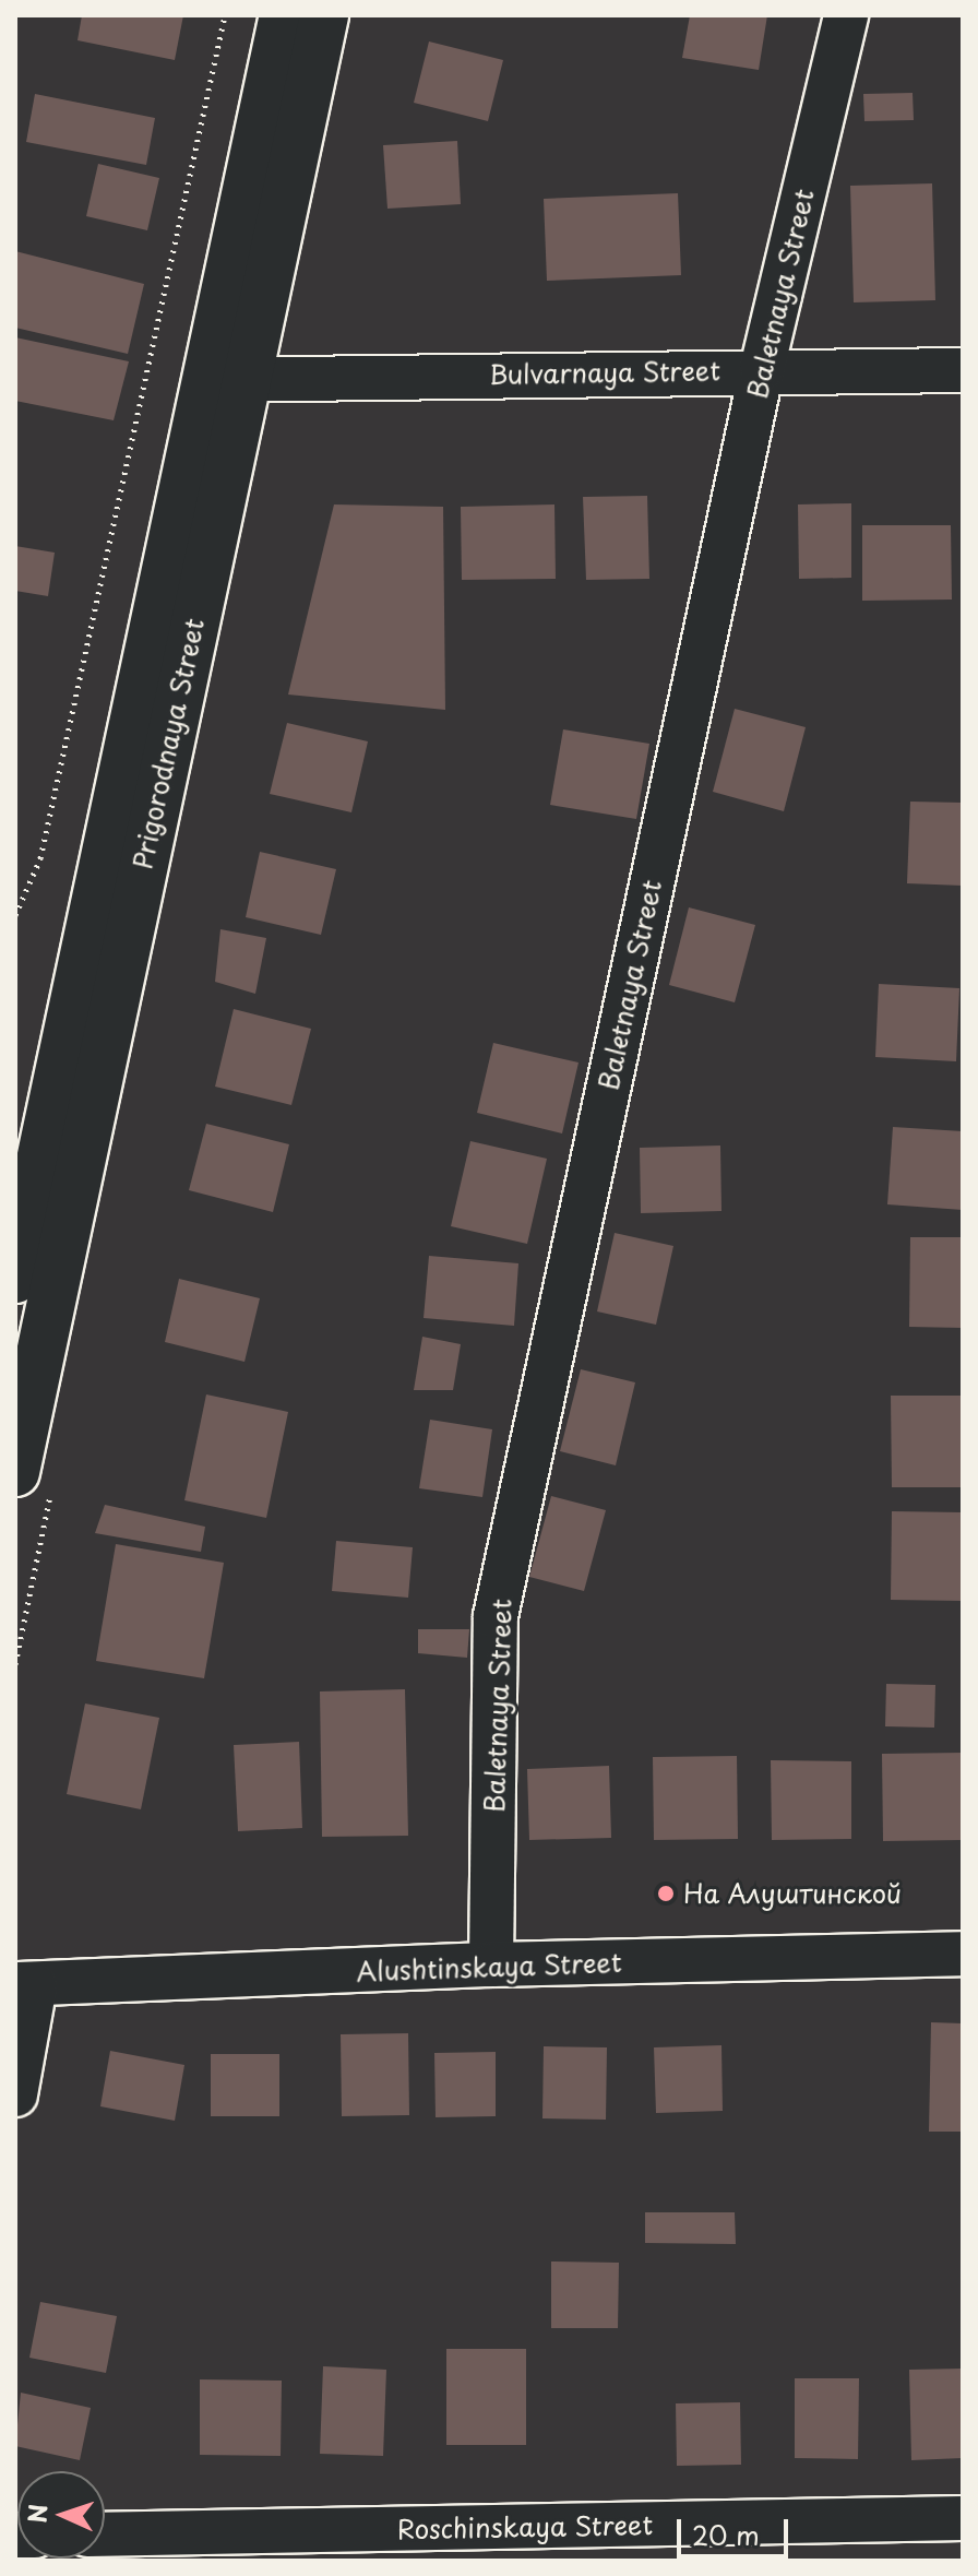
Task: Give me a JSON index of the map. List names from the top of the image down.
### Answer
{
  "streets": {
    "street": [
      "Baletnaya Street",
      "Bulvarnaya Street",
      "Prigorodnaya Street",
      "Alushtinskaya Street",
      "Roschinskaya Street"
    ]
  },
  "crossings": [
    ["Baletnaya Street", "Bulvarnaya Street"],
    ["Baletnaya Street", "Alushtinskaya Street"],
    ["Bulvarnaya Street", "Prigorodnaya Street"]
  ],
  "places": ["На Алуштинской"],
  "scale_bar": "20 m",
  "north": "left"
}
